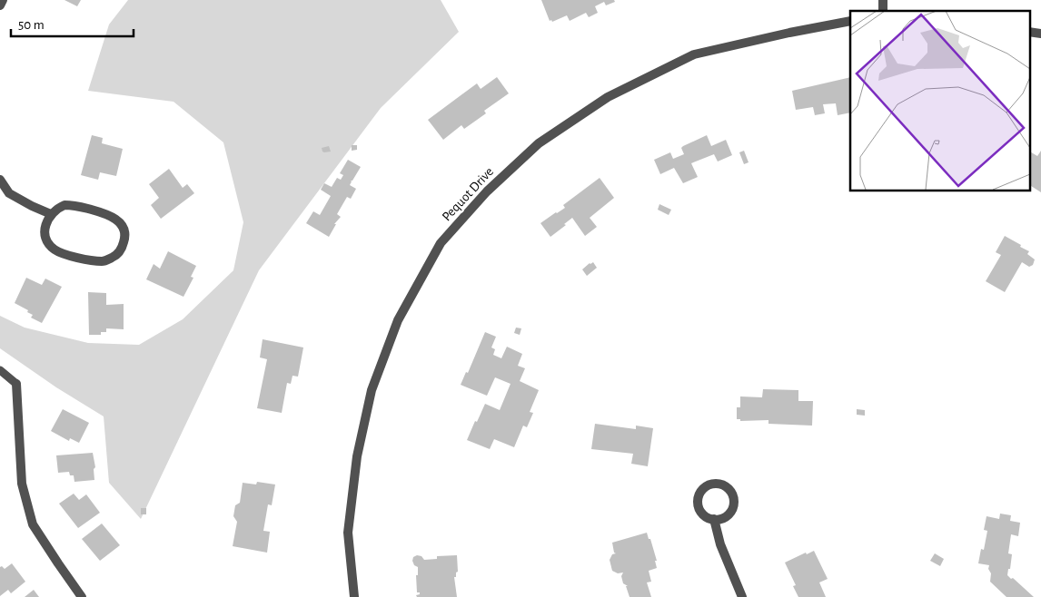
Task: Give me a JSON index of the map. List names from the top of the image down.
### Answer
{
  "streets": {
    "street": ["Pequot Drive"]
  },
  "scale_bar": "50 m"
}
